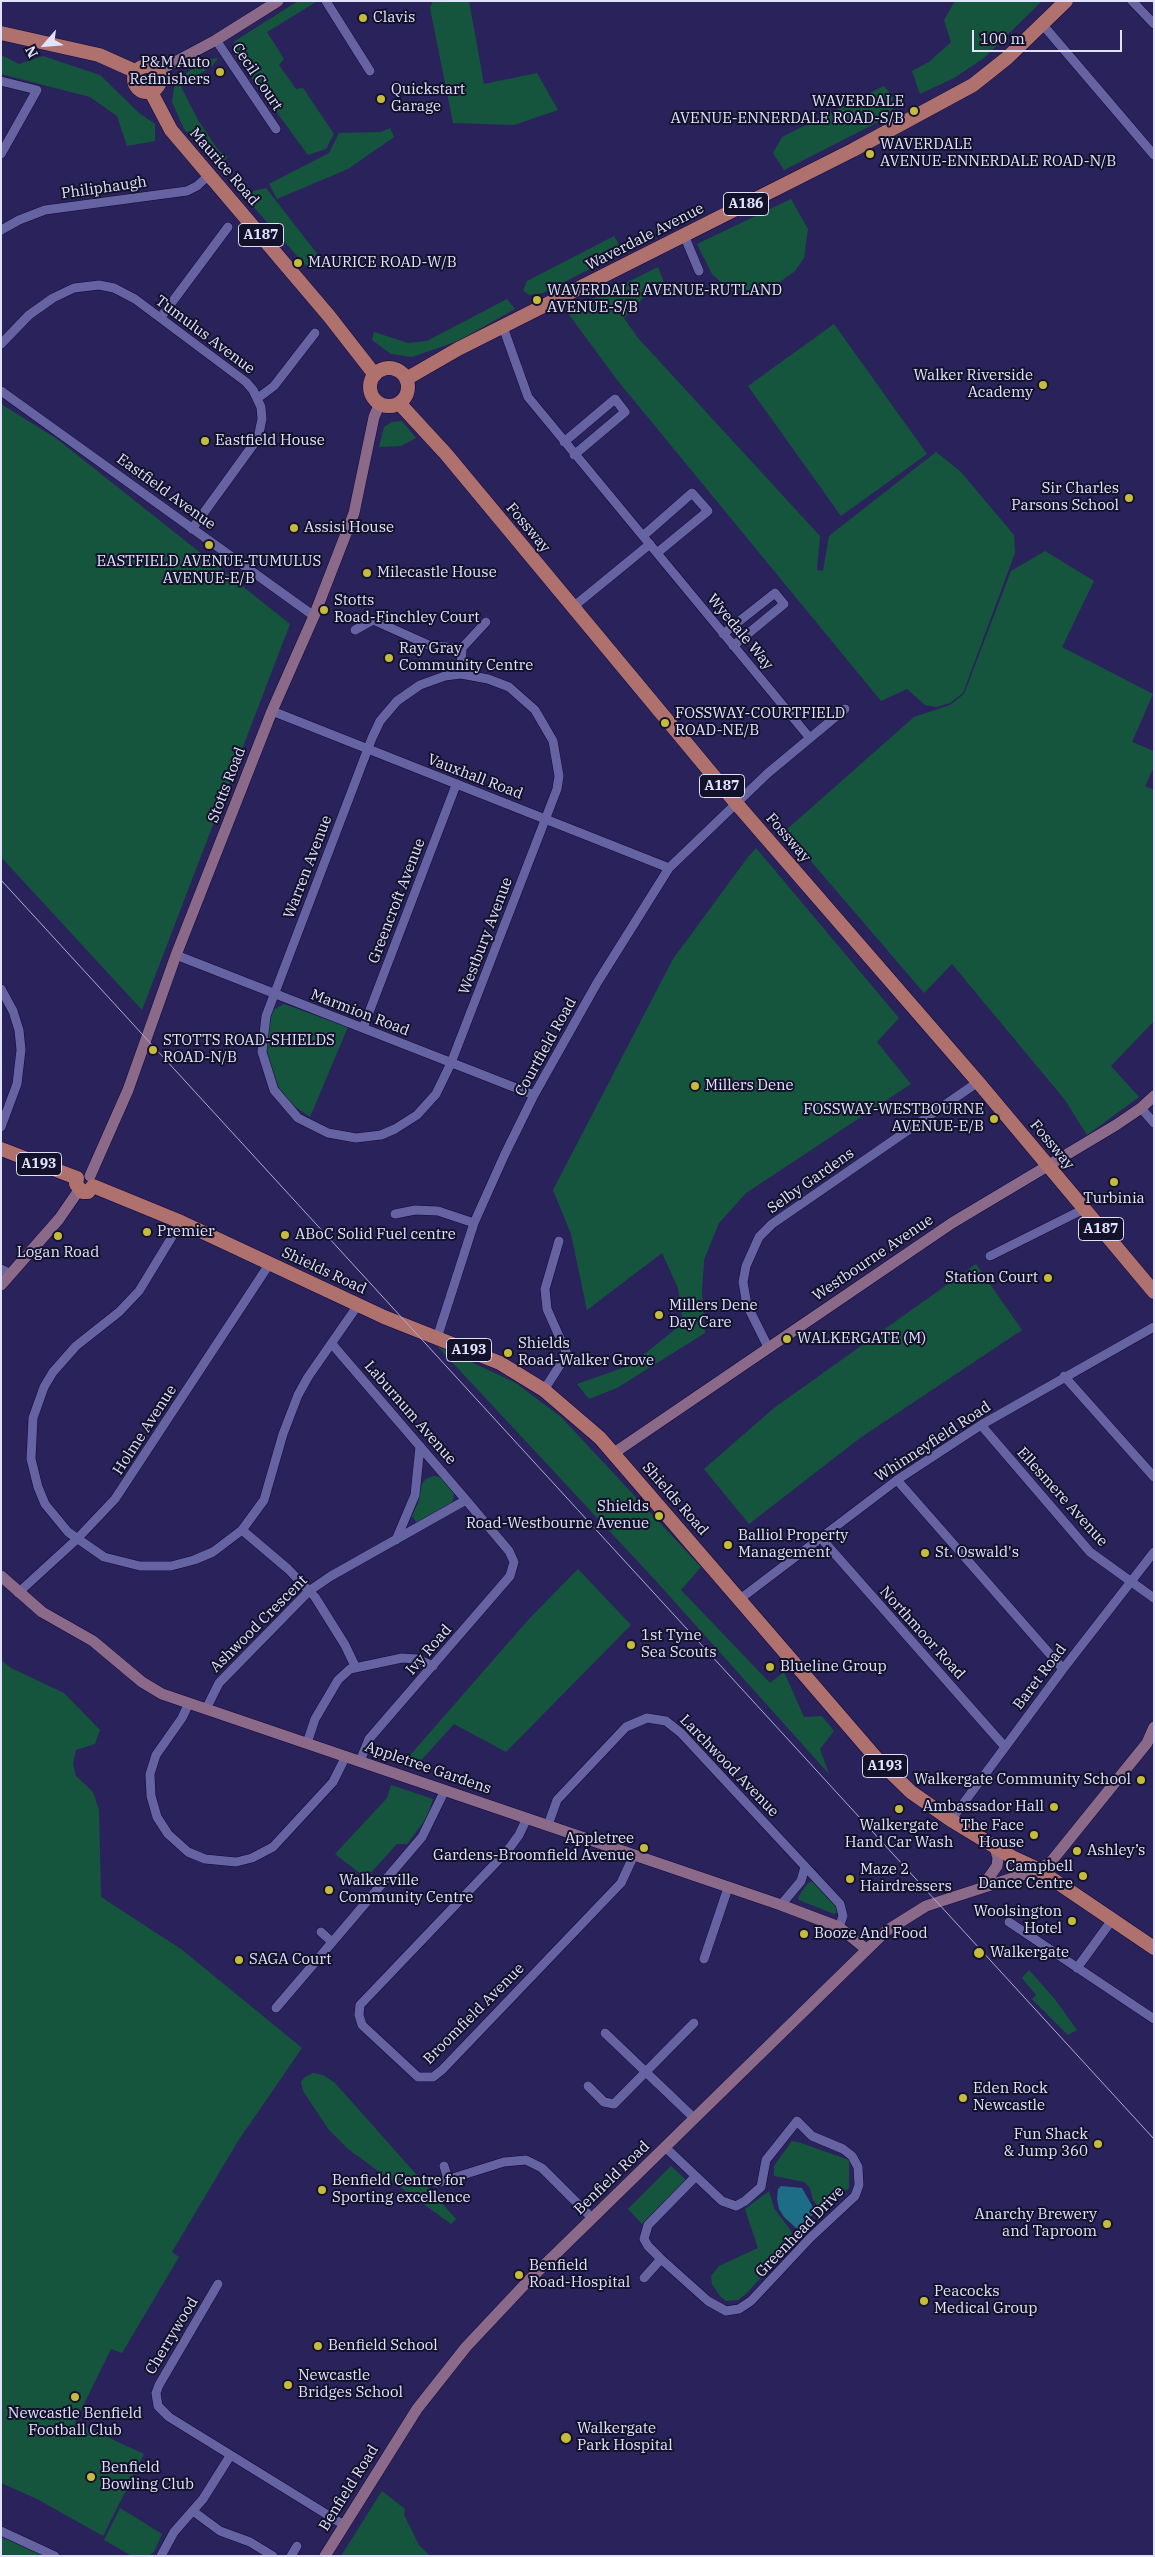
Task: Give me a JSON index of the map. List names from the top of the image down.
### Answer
{
  "streets": {
    "main road": [
      "Maurice Road",
      "A186",
      "A187",
      "Waverdale Avenue",
      "Fossway",
      "A193",
      "Shields Road"
    ],
    "street": [
      "Cecil Court",
      "Philiphaugh",
      "Tumulus Avenue",
      "Eastfield Avenue",
      "Wyedale Way",
      "Vauxhall Road",
      "Stotts Road",
      "Warren Avenue",
      "Greencroft Avenue",
      "Westbury Avenue",
      "Marmion Road",
      "Courtfield Road",
      "Selby Gardens",
      "Westbourne Avenue",
      "Laburnum Avenue",
      "Holme Avenue",
      "Whinneyfield Road",
      "Ellesmere Avenue",
      "Ashwood Crescent",
      "Northmoor Road",
      "Ivy Road",
      "Baret Road",
      "Larchwood Avenue",
      "Appletree Gardens",
      "Broomfield Avenue",
      "Benfield Road",
      "Greenhead Drive",
      "Cherrywood"
    ]
  },
  "crossings": [
    ["Maurice Road", "Philiphaugh"],
    ["Maurice Road", "A187"],
    ["Maurice Road", "Waverdale Avenue"],
    ["Maurice Road", "Fossway"],
    ["Maurice Road", "Stotts Road"],
    ["Waverdale Avenue", "Fossway"],
    ["Waverdale Avenue", "Wyedale Way"],
    ["Waverdale Avenue", "Stotts Road"],
    ["Eastfield Avenue", "Stotts Road"],
    ["Fossway", "Stotts Road"],
    ["Fossway", "Courtfield Road"],
    ["Fossway", "Selby Gardens"],
    ["Fossway", "Westbourne Avenue"],
    ["Vauxhall Road", "Stotts Road"],
    ["Vauxhall Road", "Warren Avenue"],
    ["Vauxhall Road", "Greencroft Avenue"],
    ["Vauxhall Road", "Westbury Avenue"],
    ["Vauxhall Road", "Courtfield Road"],
    ["Stotts Road", "Marmion Road"],
    ["Stotts Road", "Shields Road"],
    ["Warren Avenue", "Westbury Avenue"],
    ["Warren Avenue", "Marmion Road"],
    ["Greencroft Avenue", "Marmion Road"],
    ["Westbury Avenue", "Marmion Road"],
    ["Marmion Road", "Courtfield Road"],
    ["Courtfield Road", "Shields Road"],
    ["Selby Gardens", "Westbourne Avenue"],
    ["Westbourne Avenue", "Shields Road"],
    ["Shields Road", "Holme Avenue"],
    ["Shields Road", "Whinneyfield Road"],
    ["Shields Road", "Baret Road"],
    ["Shields Road", "Benfield Road"],
    ["Laburnum Avenue", "Ashwood Crescent"],
    ["Laburnum Avenue", "Ivy Road"],
    ["Holme Avenue", "Appletree Gardens"],
    ["Whinneyfield Road", "Ellesmere Avenue"],
    ["Whinneyfield Road", "Northmoor Road"],
    ["Ellesmere Avenue", "Baret Road"],
    ["Ashwood Crescent", "Appletree Gardens"],
    ["Northmoor Road", "Baret Road"],
    ["Ivy Road", "Appletree Gardens"],
    ["Larchwood Avenue", "Appletree Gardens"],
    ["Appletree Gardens", "Broomfield Avenue"],
    ["Appletree Gardens", "Benfield Road"],
    ["Benfield Road", "Greenhead Drive"],
    ["Benfield Road", "Cherrywood"]
  ],
  "places": [
    "Clavis",
    "P&M Auto Refinishers",
    "Quickstart Garage",
    "WAVERDALE AVENUE-ENNERDALE ROAD-S/B",
    "WAVERDALE AVENUE-ENNERDALE ROAD-N/B",
    "MAURICE ROAD-W/B",
    "WAVERDALE AVENUE-RUTLAND AVENUE-S/B",
    "Walker Riverside Academy",
    "Eastfield House",
    "Sir Charles Parsons School",
    "Assisi House",
    "EASTFIELD AVENUE-TUMULUS AVENUE-E/B",
    "Milecastle House",
    "Stotts Road-Finchley Court",
    "Ray Gray Community Centre",
    "FOSSWAY-COURTFIELD ROAD-NE/B",
    "STOTTS ROAD-SHIELDS ROAD-N/B",
    "Millers Dene",
    "FOSSWAY-WESTBOURNE AVENUE-E/B",
    "Turbinia",
    "Premier",
    "ABoC Solid Fuel centre",
    "Logan Road",
    "Station Court",
    "Millers Dene Day Care",
    "WALKERGATE (M)",
    "Shields Road-Walker Grove",
    "Shields Road-Westbourne Avenue",
    "Balliol Property Management",
    "St. Oswald's",
    "1st Tyne Sea Scouts",
    "Blueline Group",
    "Walkergate Community School",
    "Ambassador Hall",
    "Walkergate Hand Car Wash",
    "The Face House",
    "Appletree Gardens-Broomfield Avenue",
    "Ashley’s",
    "Campbell Dance Centre",
    "Maze 2 Hairdressers",
    "Walkerville Community Centre",
    "Woolsington Hotel",
    "Booze And Food",
    "Walkergate",
    "SAGA Court",
    "Eden Rock Newcastle",
    "Fun Shack & Jump 360",
    "Benfield Centre for Sporting excellence",
    "Anarchy Brewery and Taproom",
    "Benfield Road-Hospital",
    "Peacocks Medical Group",
    "Benfield School",
    "Newcastle Bridges School",
    "Newcastle Benfield Football Club",
    "Walkergate Park Hospital",
    "Benfield Bowling Club"
  ],
  "scale_bar": "100 m",
  "north": "bottom left"
}
